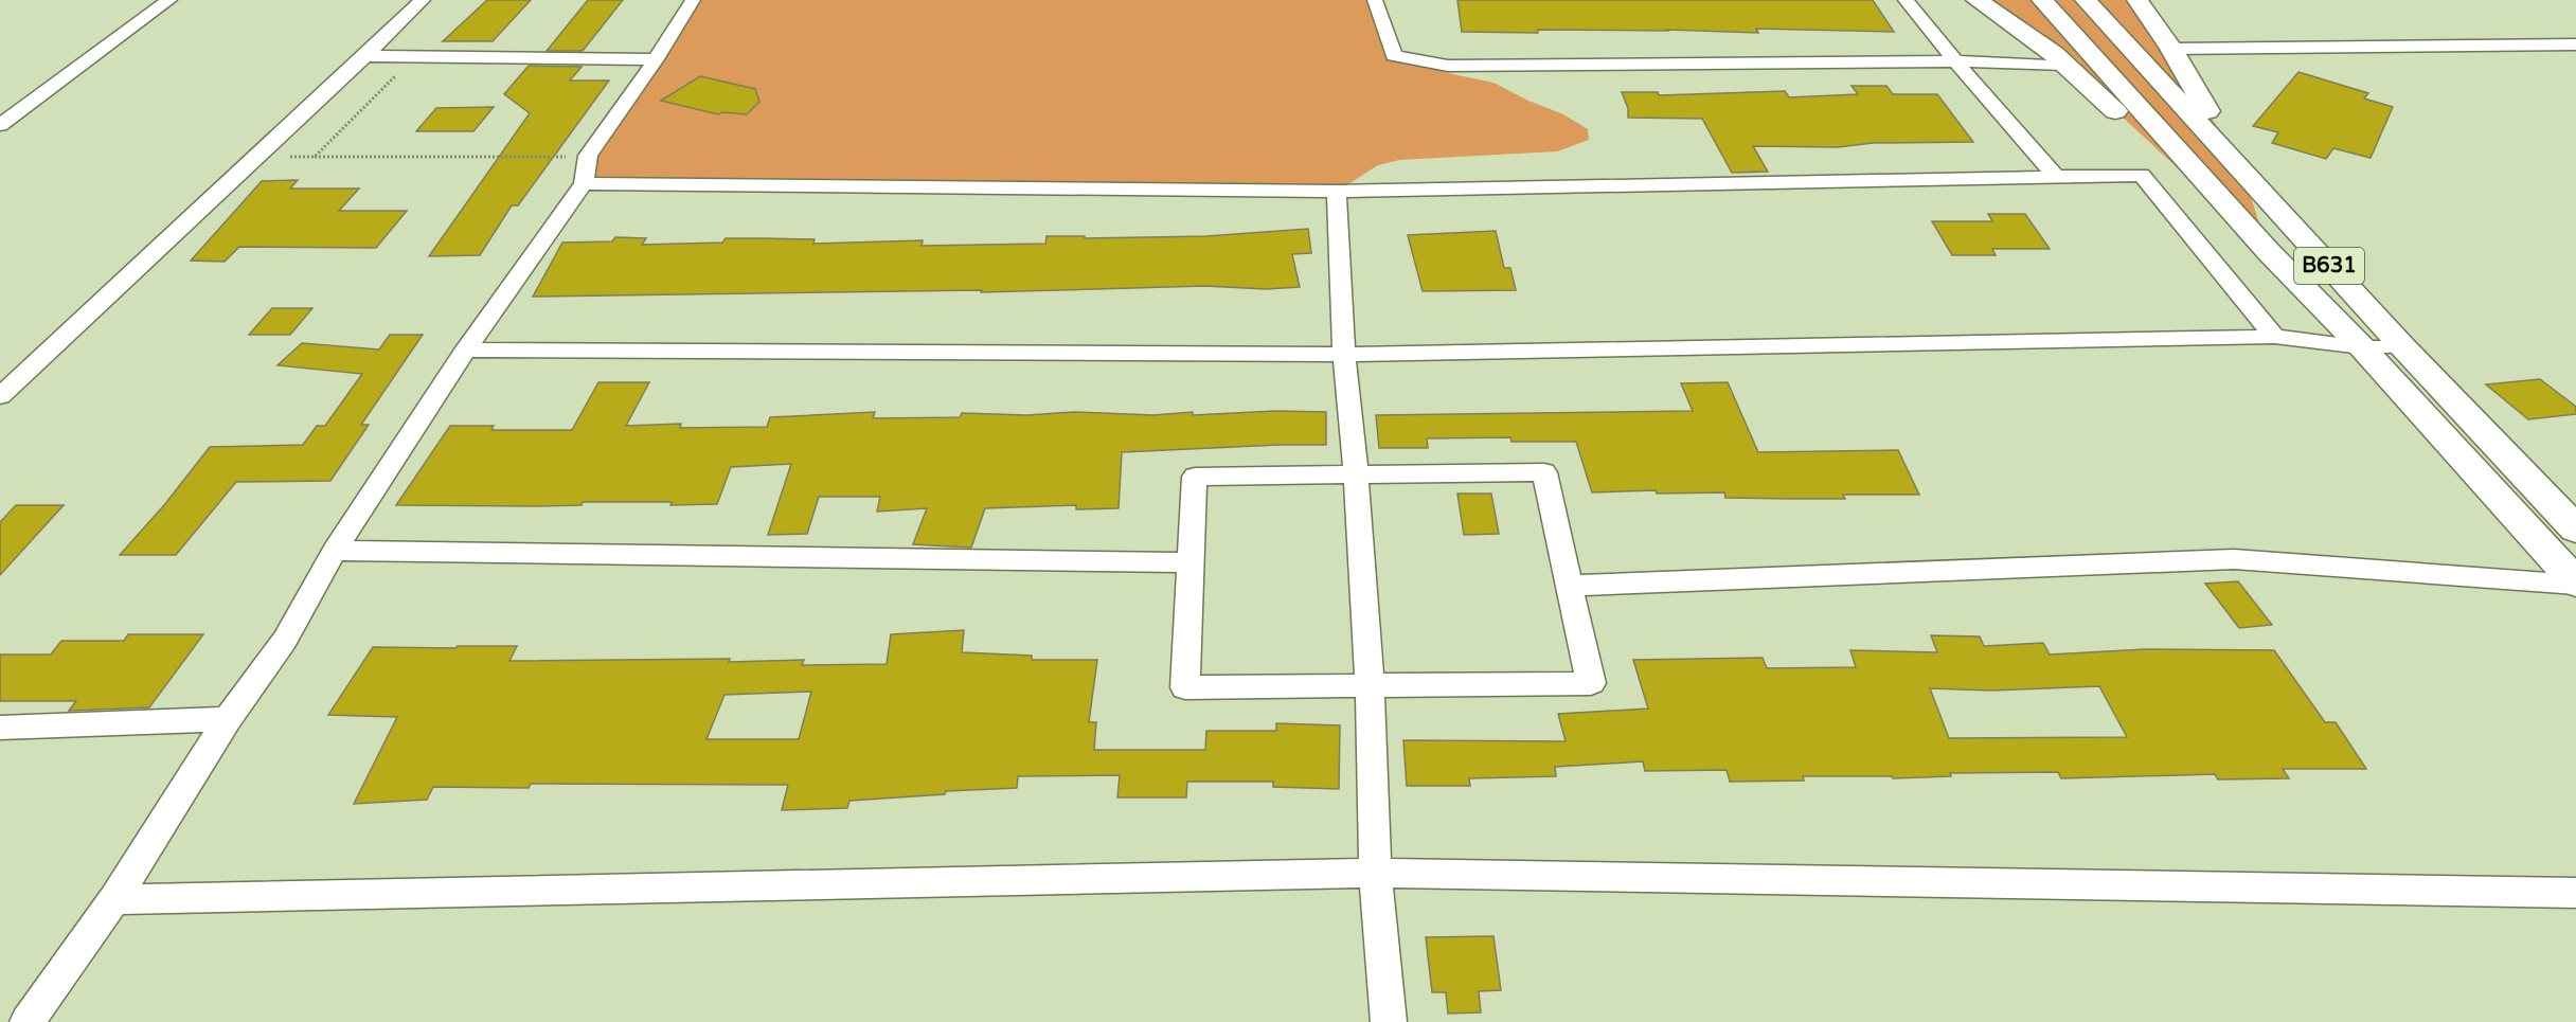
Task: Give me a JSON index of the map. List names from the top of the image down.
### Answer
{
  "streets": {
    "main road": ["B631"]
  }
}
